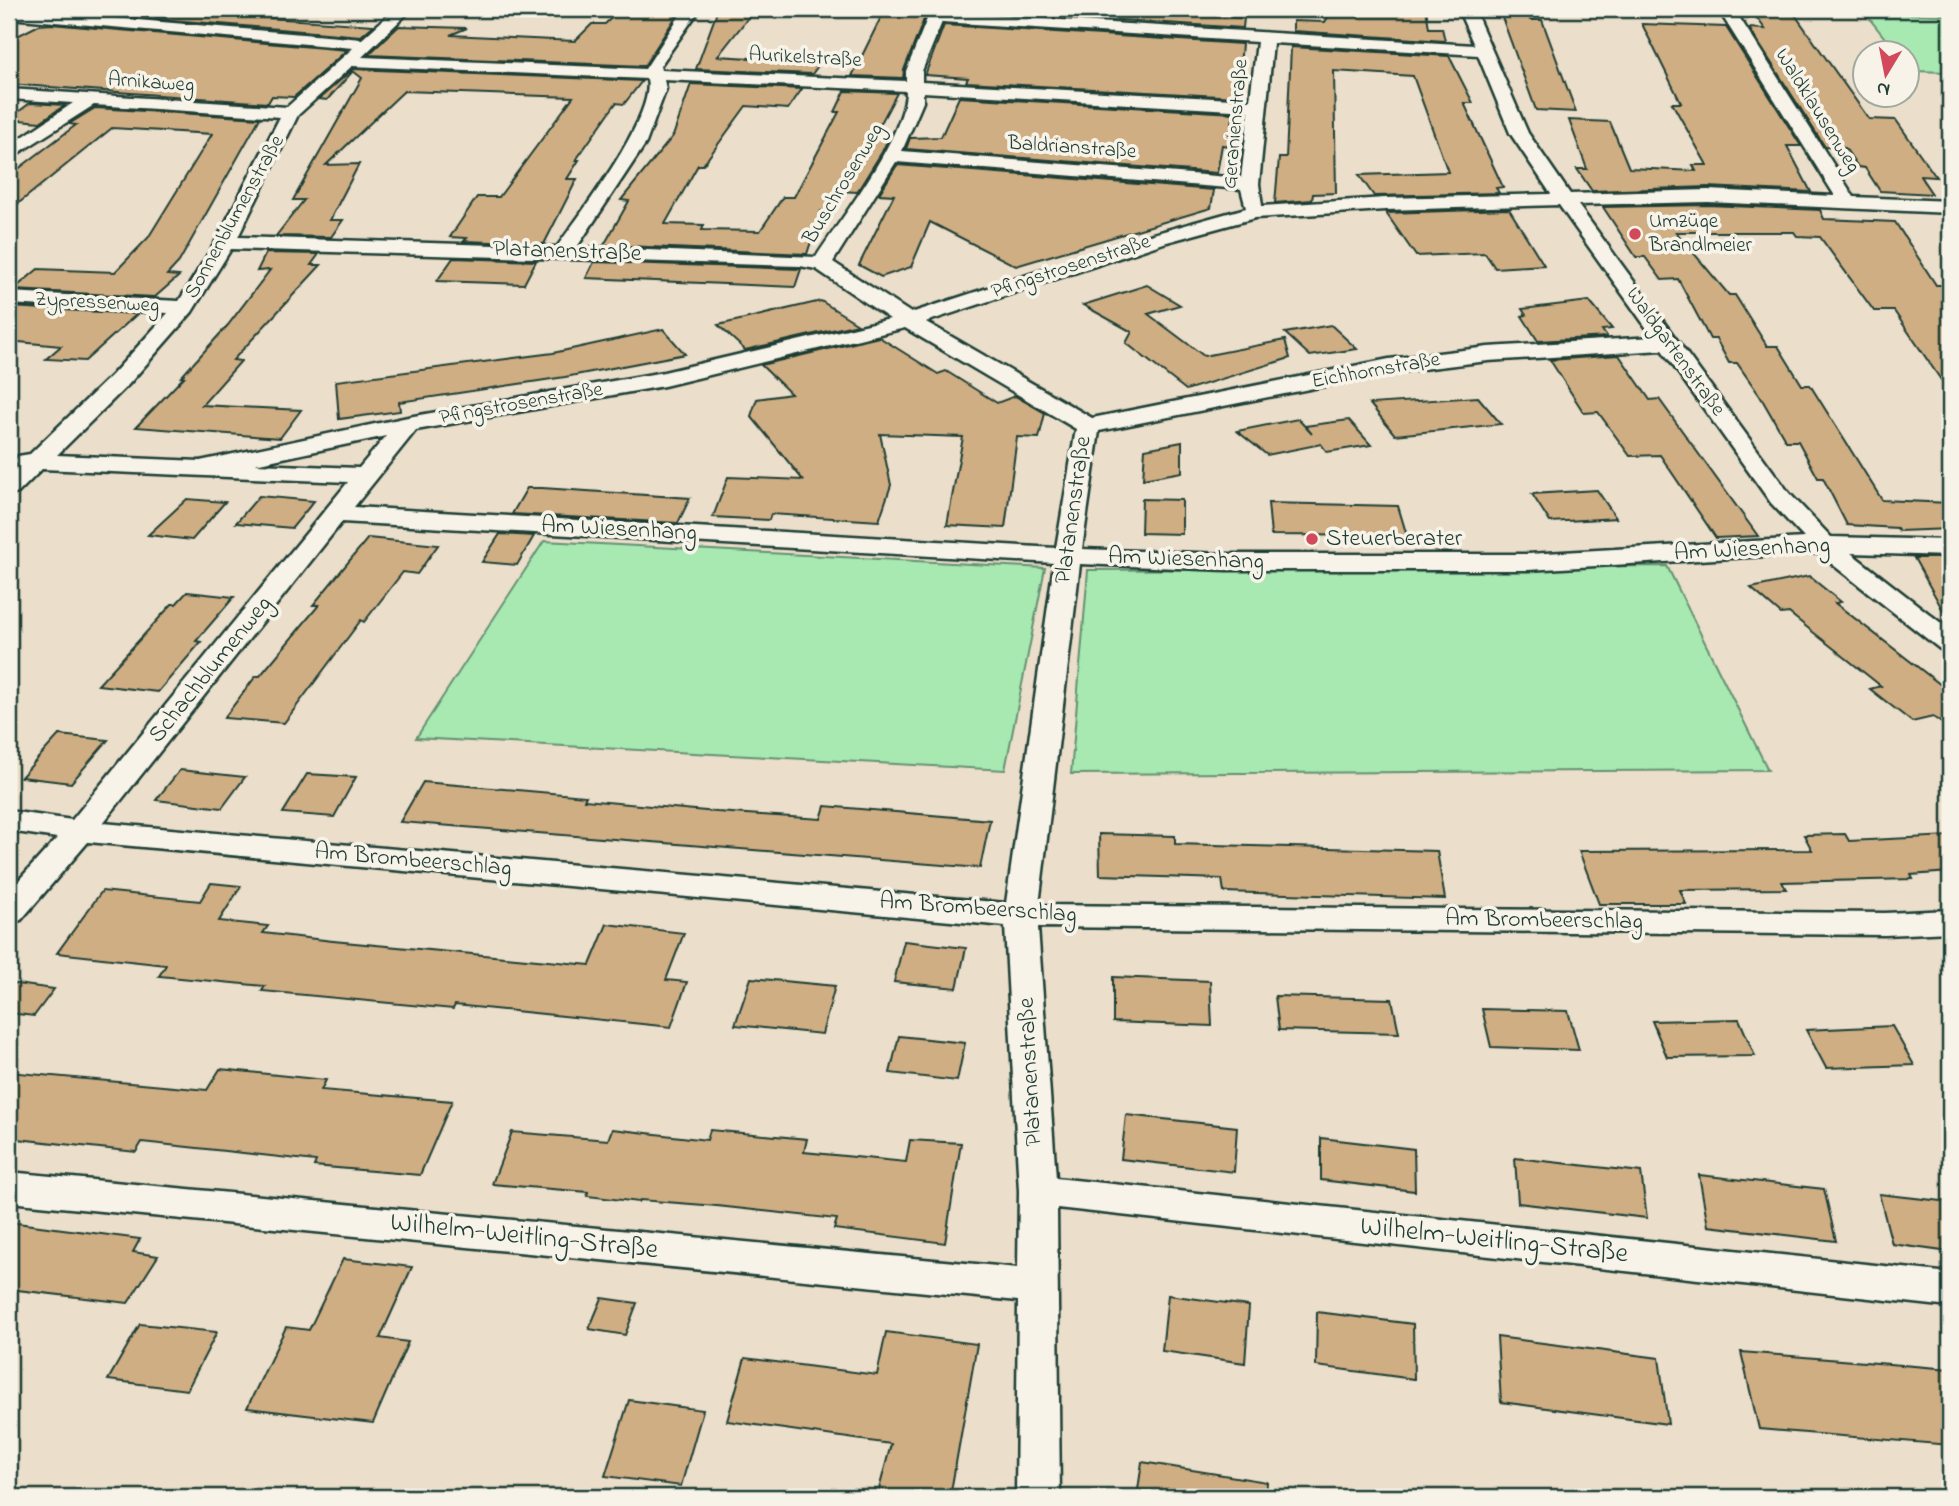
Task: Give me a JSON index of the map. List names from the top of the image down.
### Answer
{
  "streets": {
    "street": [
      "Aurikelstraße",
      "Arnikaweg",
      "Waldklausenweg",
      "Geranienstraße",
      "Baldrianstraße",
      "Buschrosenweg",
      "Sonnenblumenstraße",
      "Platanenstraße",
      "Pfingstrosenstraße",
      "Zypressenweg",
      "Waldgartenstraße",
      "Eichhornstraße",
      "Am Wiesenhang",
      "Schachblumenweg",
      "Am Brombeerschlag",
      "Wilhelm-Weitling-Straße"
    ]
  },
  "crossings": [
    ["Aurikelstraße", "Geranienstraße"],
    ["Aurikelstraße", "Buschrosenweg"],
    ["Aurikelstraße", "Sonnenblumenstraße"],
    ["Arnikaweg", "Sonnenblumenstraße"],
    ["Waldklausenweg", "Pfingstrosenstraße"],
    ["Geranienstraße", "Baldrianstraße"],
    ["Geranienstraße", "Pfingstrosenstraße"],
    ["Baldrianstraße", "Buschrosenweg"],
    ["Buschrosenweg", "Platanenstraße"],
    ["Sonnenblumenstraße", "Platanenstraße"],
    ["Sonnenblumenstraße", "Pfingstrosenstraße"],
    ["Sonnenblumenstraße", "Zypressenweg"],
    ["Platanenstraße", "Pfingstrosenstraße"],
    ["Platanenstraße", "Eichhornstraße"],
    ["Platanenstraße", "Am Wiesenhang"],
    ["Platanenstraße", "Am Brombeerschlag"],
    ["Platanenstraße", "Wilhelm-Weitling-Straße"],
    ["Pfingstrosenstraße", "Waldgartenstraße"],
    ["Pfingstrosenstraße", "Schachblumenweg"],
    ["Waldgartenstraße", "Eichhornstraße"],
    ["Waldgartenstraße", "Am Wiesenhang"],
    ["Am Wiesenhang", "Schachblumenweg"],
    ["Schachblumenweg", "Am Brombeerschlag"]
  ],
  "places": ["Umzüge Brandlmeier", "Steuerberater"],
  "north": "bottom"
}
